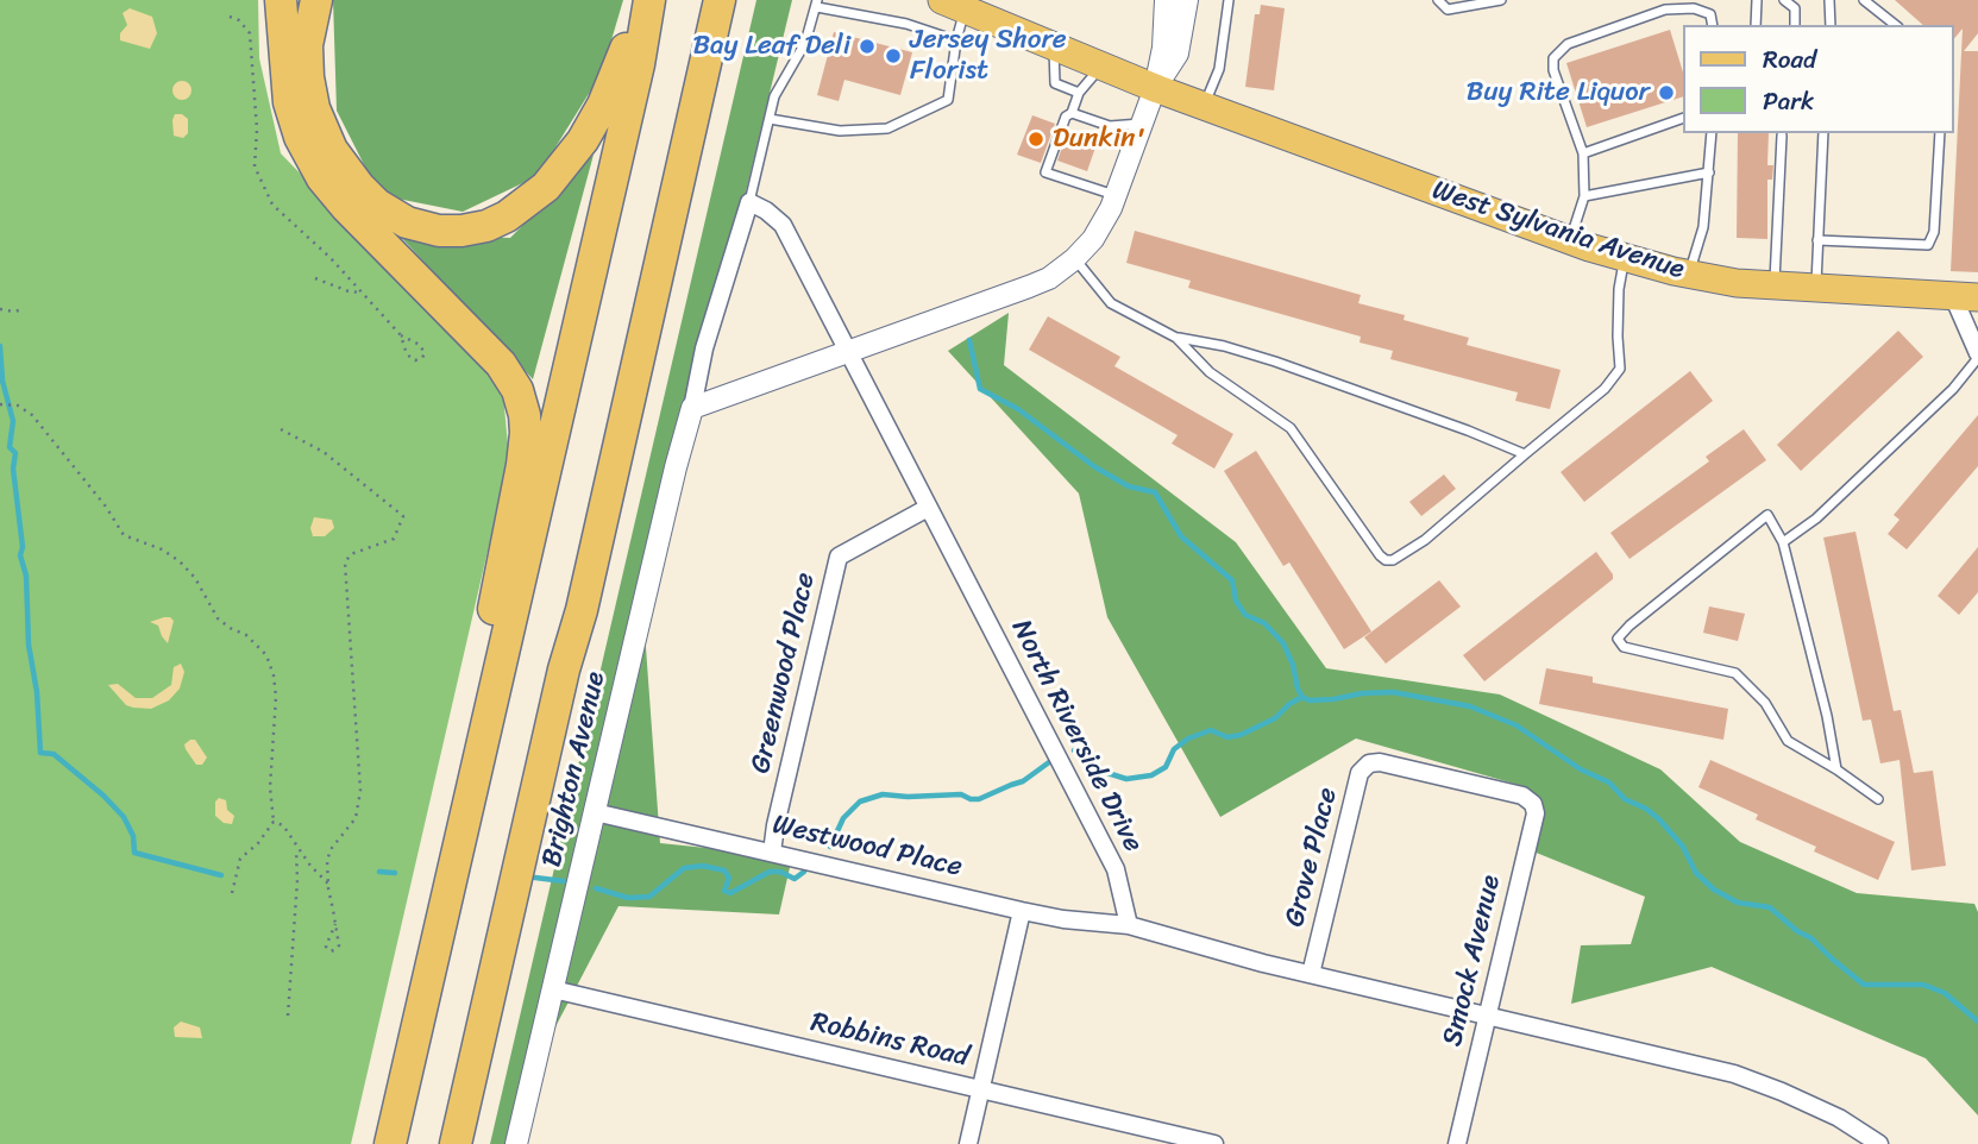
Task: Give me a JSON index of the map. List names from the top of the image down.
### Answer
{
  "streets": {
    "main road": ["West Sylvania Avenue"],
    "street": [
      "Greenwood Place",
      "North Riverside Drive",
      "Brighton Avenue",
      "Westwood Place",
      "Grove Place",
      "Smock Avenue",
      "Robbins Road"
    ]
  },
  "crossings": [
    ["Greenwood Place", "North Riverside Drive"],
    ["Greenwood Place", "Westwood Place"],
    ["North Riverside Drive", "Brighton Avenue"],
    ["North Riverside Drive", "Westwood Place"],
    ["Brighton Avenue", "Westwood Place"],
    ["Brighton Avenue", "Robbins Road"],
    ["Grove Place", "Smock Avenue"]
  ],
  "places": [
    "Bay Leaf Deli",
    "Jersey Shore Florist",
    "Buy Rite Liquor",
    "Dunkin'"
  ],
  "legend": ["Road", "Park"]
}
